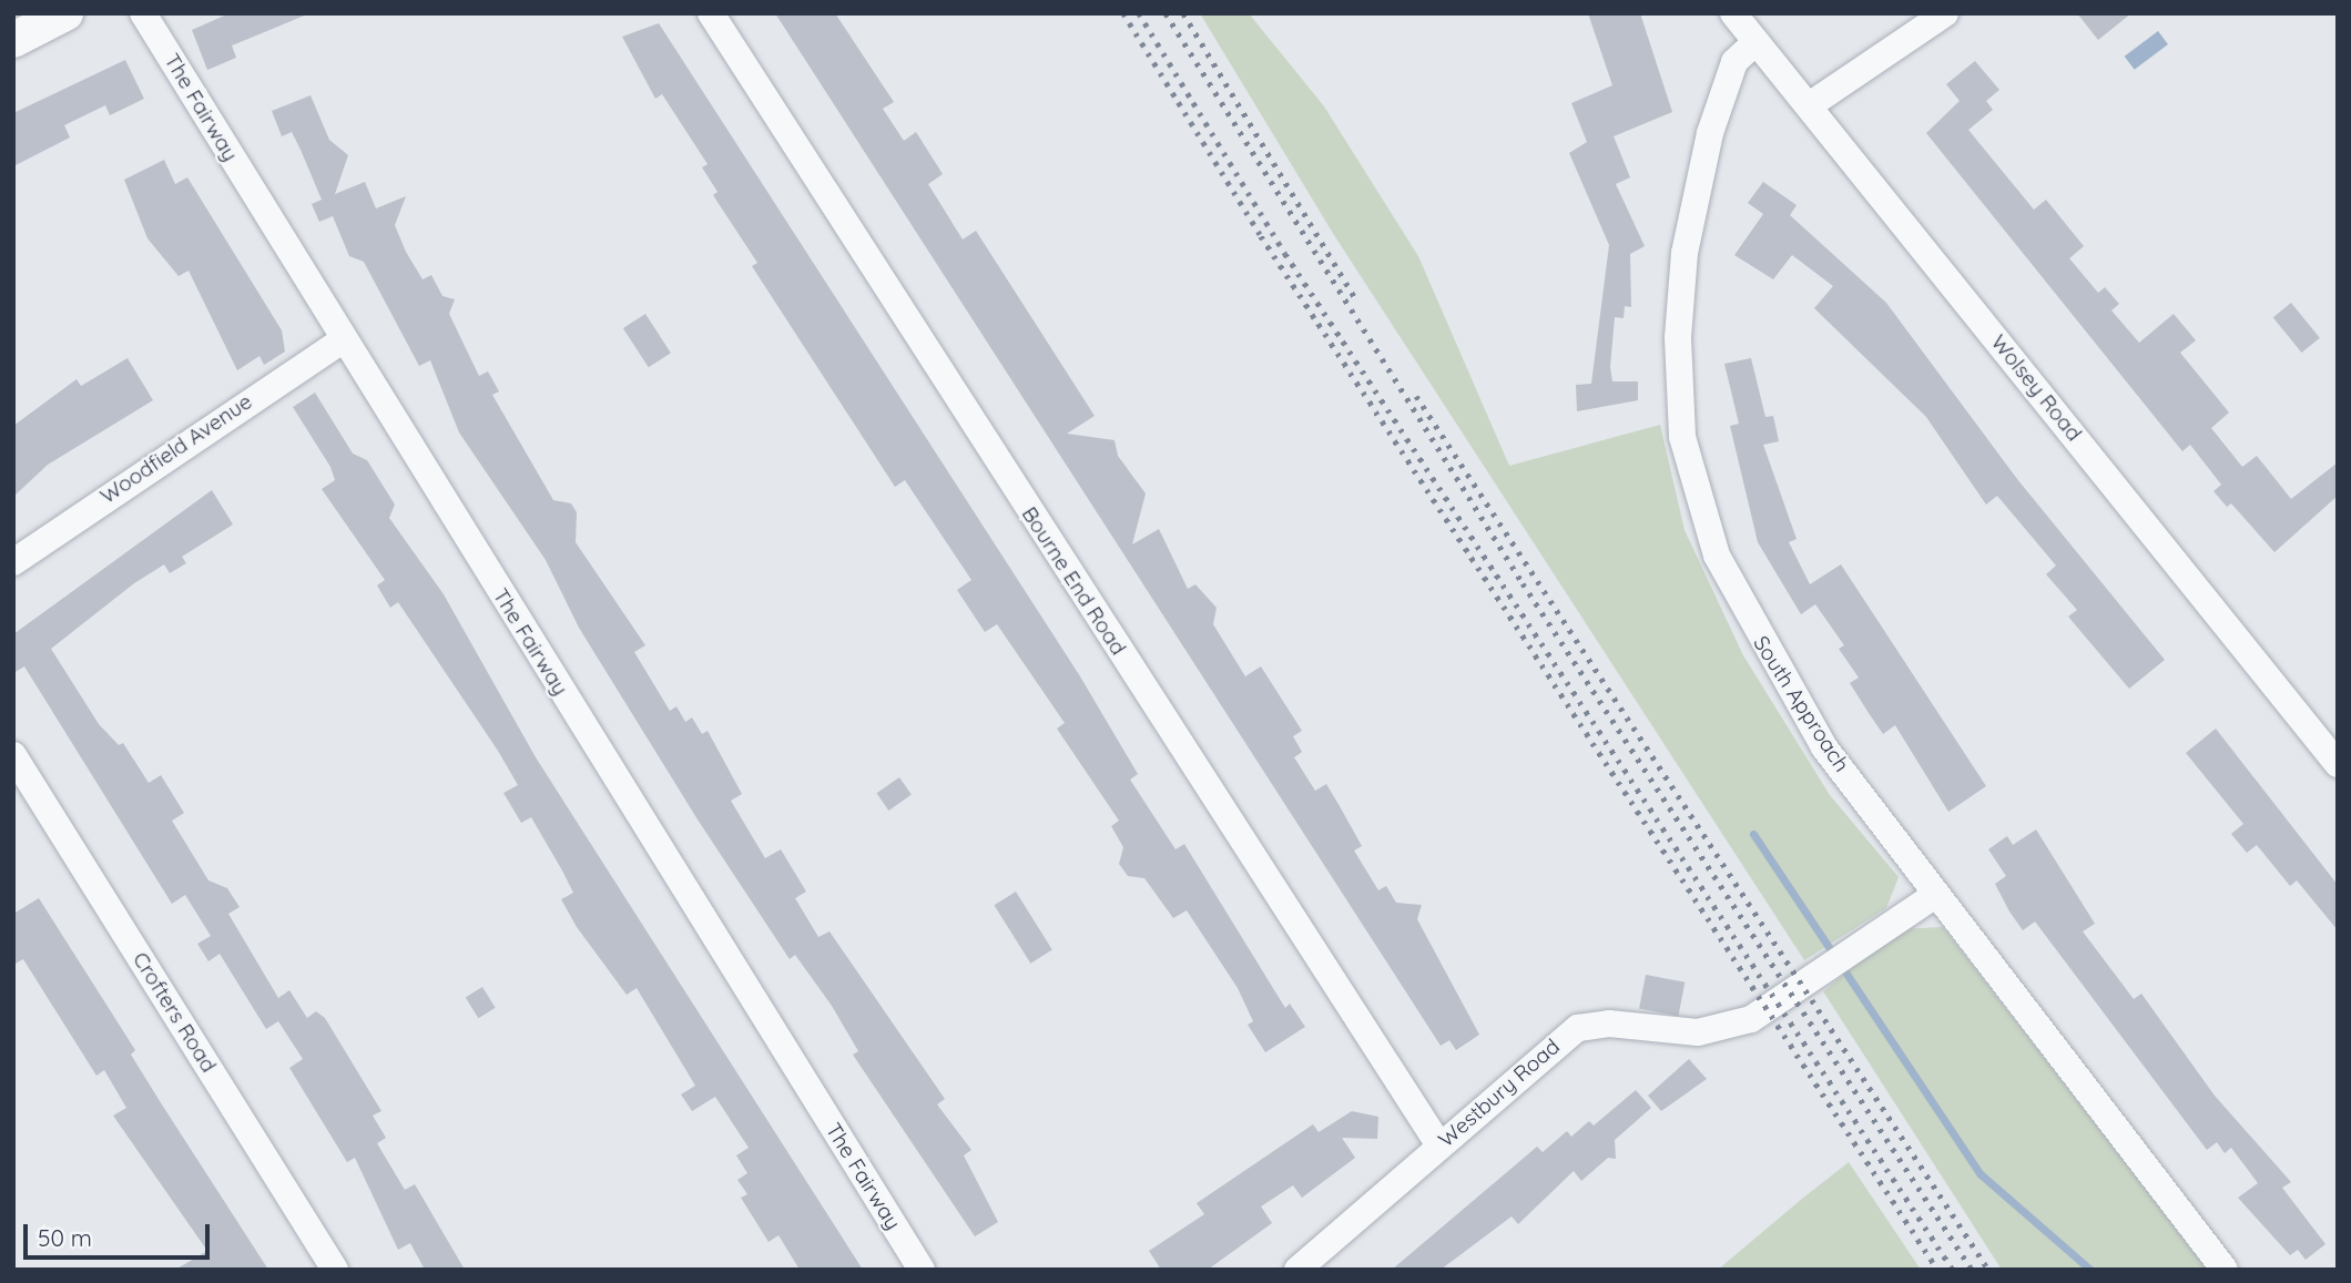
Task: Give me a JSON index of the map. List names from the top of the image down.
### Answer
{
  "streets": {
    "street": [
      "The Fairway",
      "Wolsey Road",
      "Woodfield Avenue",
      "Bourne End Road",
      "South Approach",
      "Crofters Road",
      "Westbury Road"
    ]
  },
  "crossings": [
    ["The Fairway", "Woodfield Avenue"],
    ["Wolsey Road", "South Approach"],
    ["Bourne End Road", "Westbury Road"],
    ["South Approach", "Westbury Road"]
  ],
  "scale_bar": "50 m"
}
